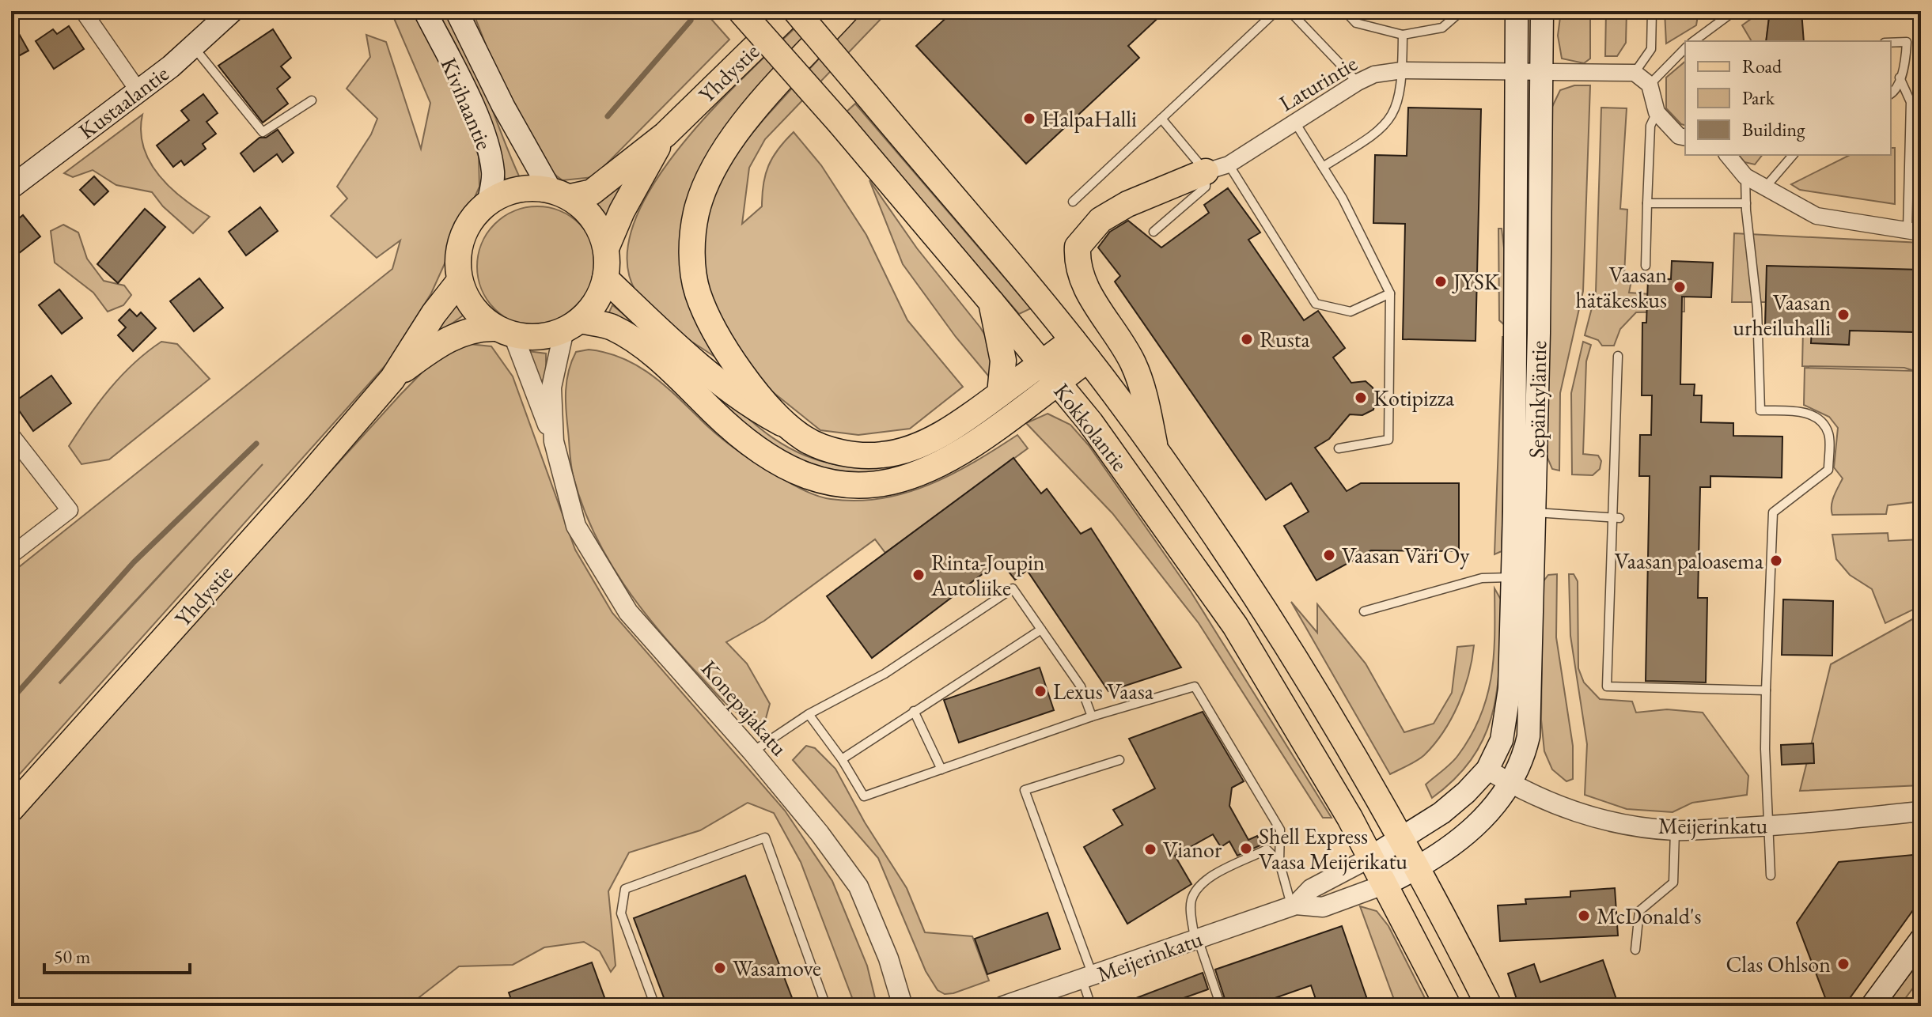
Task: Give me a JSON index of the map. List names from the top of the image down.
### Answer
{
  "streets": {
    "main road": [
      "Yhdystie",
      "Kustaalantie",
      "Kivihaantie",
      "Sepänkyläntie",
      "Kokkolantie",
      "Meijerinkatu"
    ],
    "street": ["Laturintie", "Konepajakatu"]
  },
  "crossings": [
    ["Yhdystie", "Kivihaantie"],
    ["Yhdystie", "Kokkolantie"],
    ["Yhdystie", "Konepajakatu"],
    ["Laturintie", "Sepänkyläntie"],
    ["Kivihaantie", "Konepajakatu"],
    ["Sepänkyläntie", "Meijerinkatu"],
    ["Kokkolantie", "Meijerinkatu"]
  ],
  "places": [
    "HalpaHalli",
    "JYSK",
    "Vaasan hätäkeskus",
    "Vaasan urheiluhalli",
    "Rusta",
    "Kotipizza",
    "Vaasan Väri Oy",
    "Vaasan paloasema",
    "Rinta-Joupin Autoliike",
    "Lexus Vaasa",
    "Shell Express Vaasa Meijerikatu",
    "Vianor",
    "McDonald's",
    "Clas Ohlson",
    "Wasamove"
  ],
  "legend": ["Road", "Park", "Building"],
  "scale_bar": "50 m"
}
